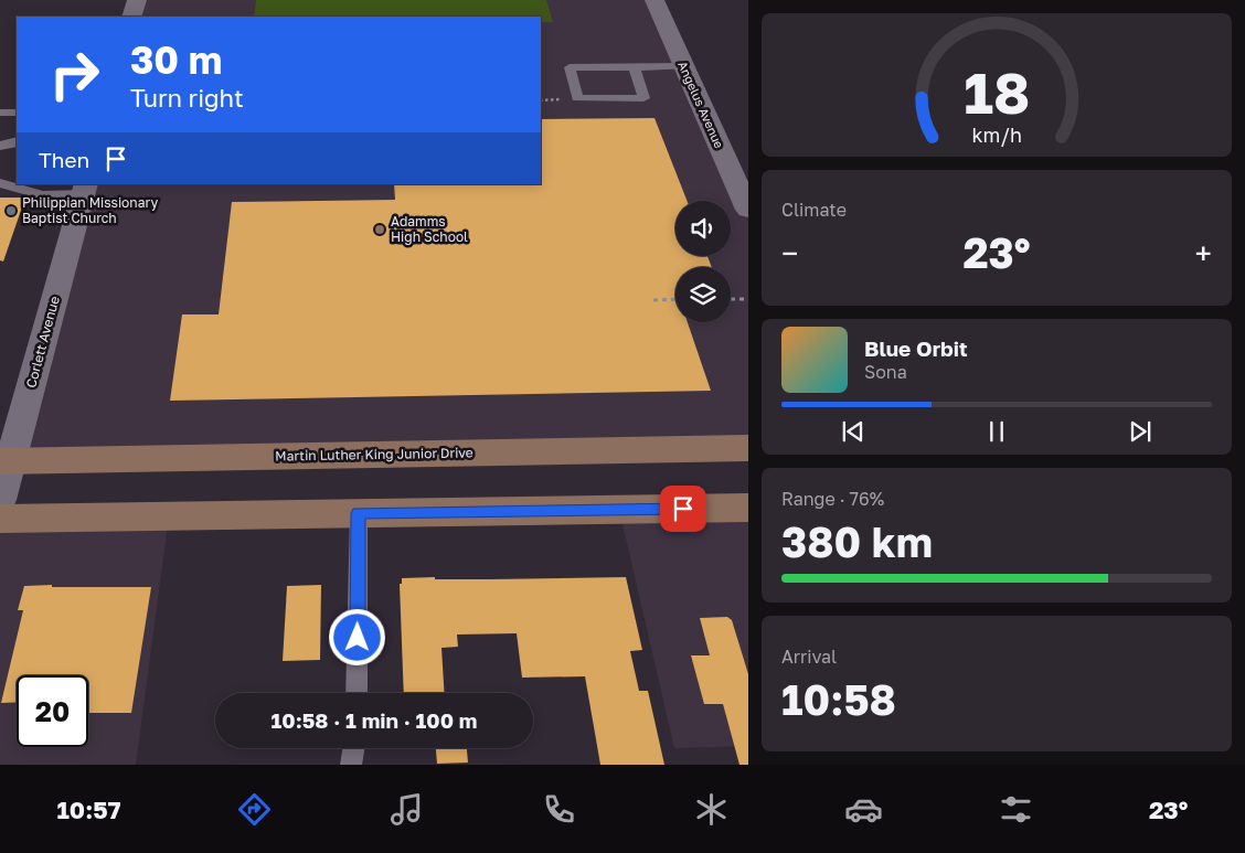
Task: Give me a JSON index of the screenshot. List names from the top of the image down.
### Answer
{
  "streets": {
    "main road": ["Martin Luther King Junior Drive"],
    "street": ["Angelus Avenue", "Corlett Avenue"]
  },
  "crossings": [
    ["Corlett Avenue", "Martin Luther King Junior Drive"]
  ],
  "places": ["Philippian Missionary Baptist Church", "Adamms High School"],
  "page": {
    "turn": ["30 m", "Turn right"],
    "then": "Then",
    "tile": [
      "Climate",
      ["Range · 76%", "380 km"],
      ["Arrival", "10:58"]
    ],
    "heat": ["−", "23°", "+"],
    "song": ["Blue Orbit", "Sona"],
    "limit": "20",
    "trip": "10:58 · 1 min · 100 m",
    "tabs": ["10:57", "23°"],
    "gauge": ["18", "km/h"]
  }
}
